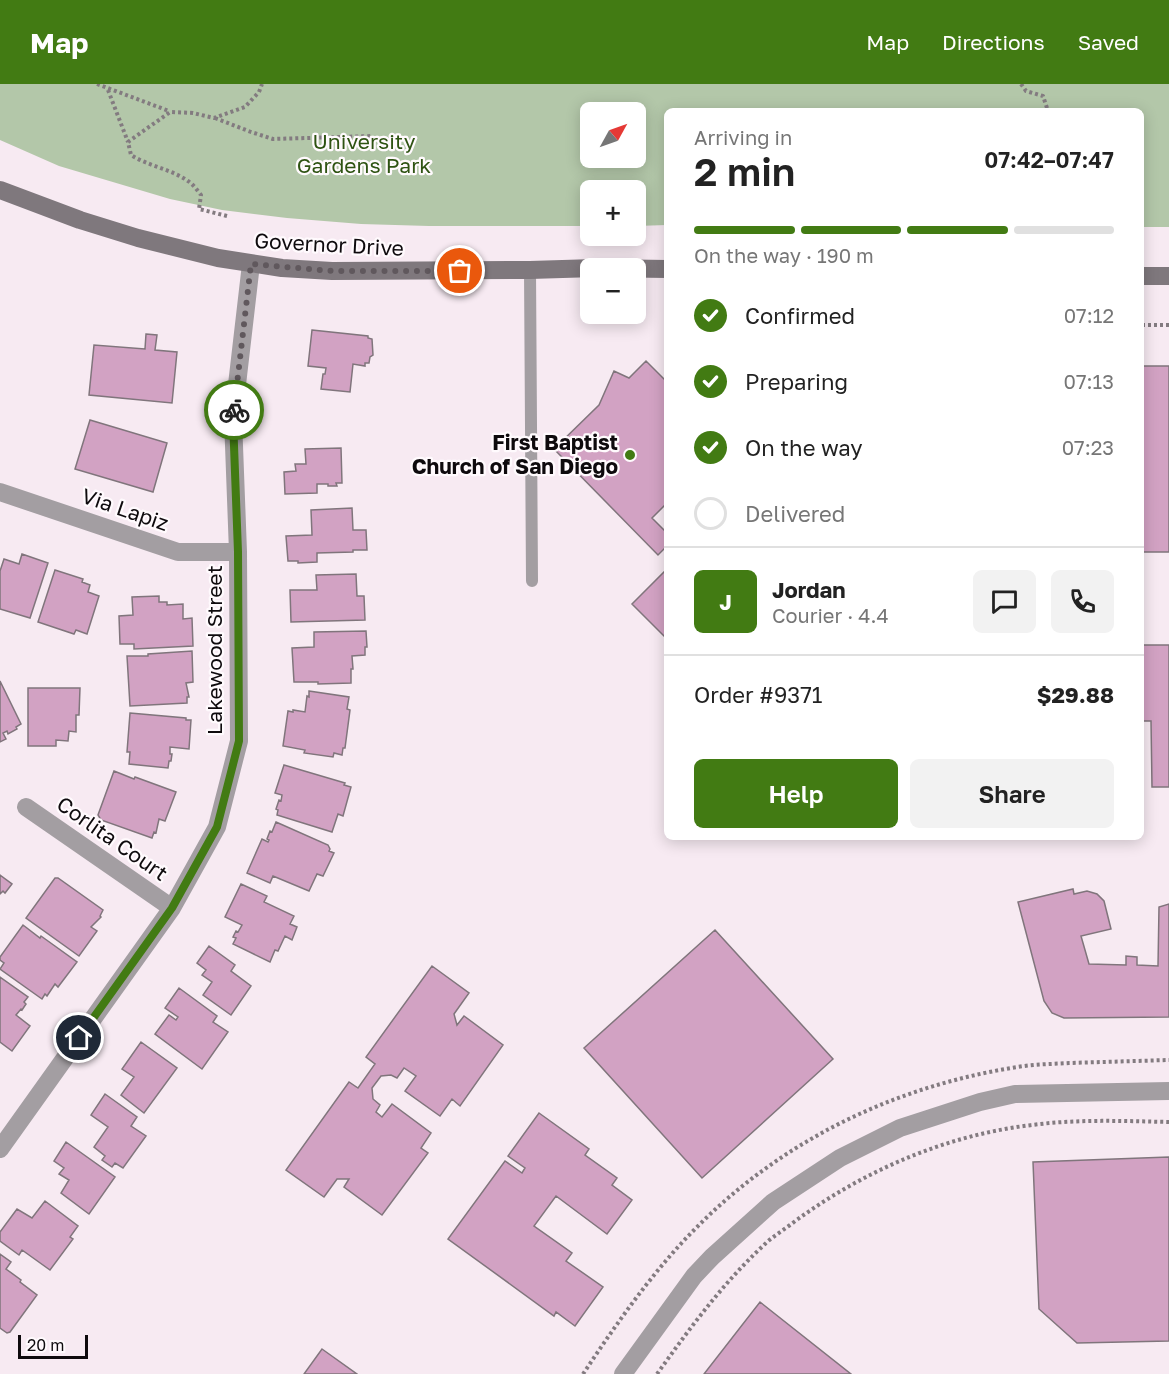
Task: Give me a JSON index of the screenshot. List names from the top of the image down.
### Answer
{
  "streets": {
    "main road": ["Governor Drive"],
    "street": ["Via Lapiz", "Lakewood Street", "Corlita Court"]
  },
  "crossings": [
    ["Governor Drive", "Lakewood Street"],
    ["Via Lapiz", "Lakewood Street"],
    ["Lakewood Street", "Corlita Court"]
  ],
  "parks": ["University Gardens Park"],
  "places": ["First Baptist Church of San Diego"],
  "scale_bar": "20 m",
  "north": "top right",
  "page": {
    "header": "Map",
    "nav": ["Map", "Directions", "Saved"],
    "map_buttons": ["+", "−"],
    "heading": ["2 min", "Arriving in", "07:42–07:47"],
    "panel": [
      "Jordan",
      "Courier · 4.4",
      "Order #9371",
      "$29.88"
    ],
    "bar": "On the way · 190 m",
    "list": [
      ["Confirmed", "07:12"],
      ["Preparing", "07:13"],
      ["On the way", "07:23"],
      "Delivered"
    ],
    "round": "J",
    "buttons": ["Help", "Share"],
    "scale": "20 m"
  }
}
